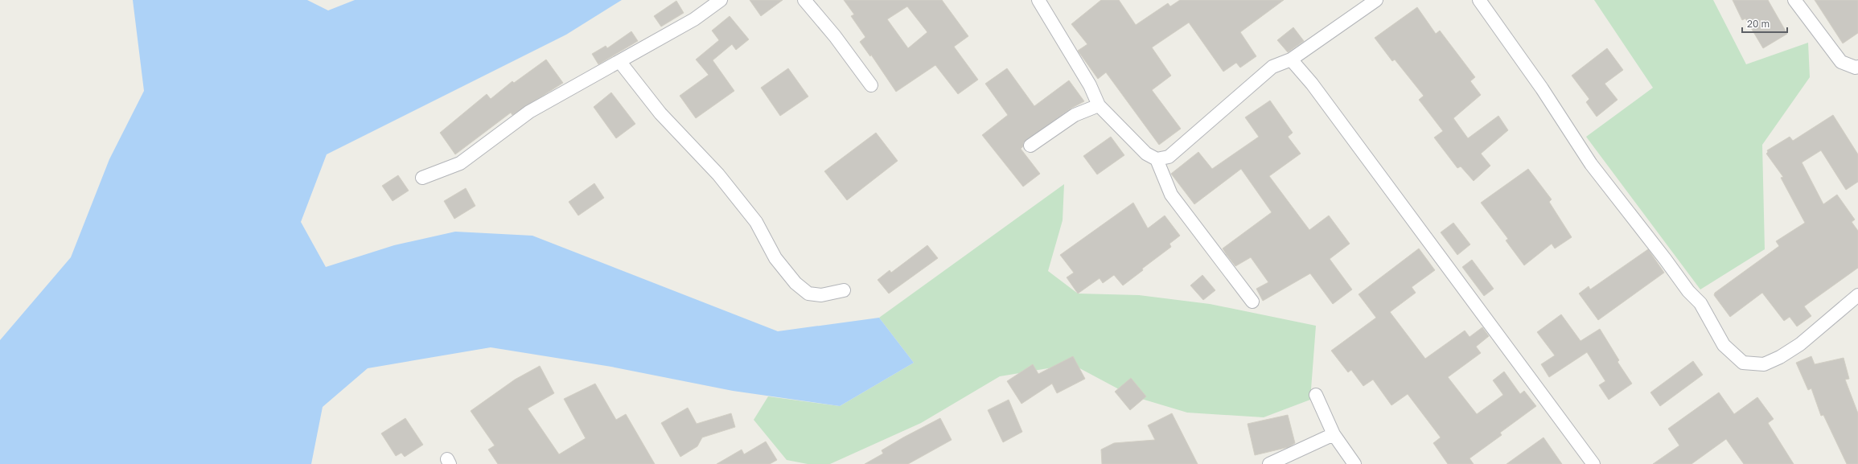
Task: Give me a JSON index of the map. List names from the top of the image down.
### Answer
{
  "scale_bar": "20 m"
}
